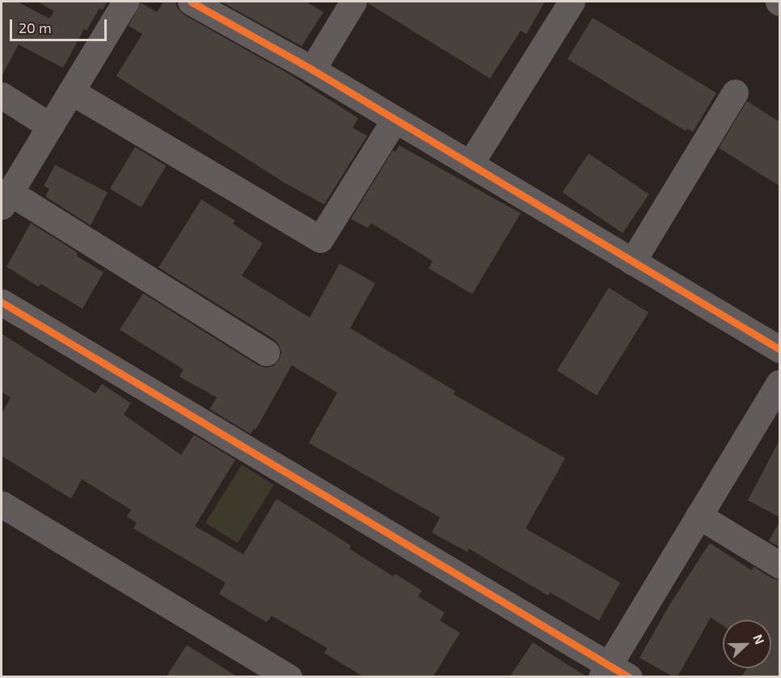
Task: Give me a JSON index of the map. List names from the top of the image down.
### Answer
{
  "scale_bar": "20 m",
  "north": "right"
}
